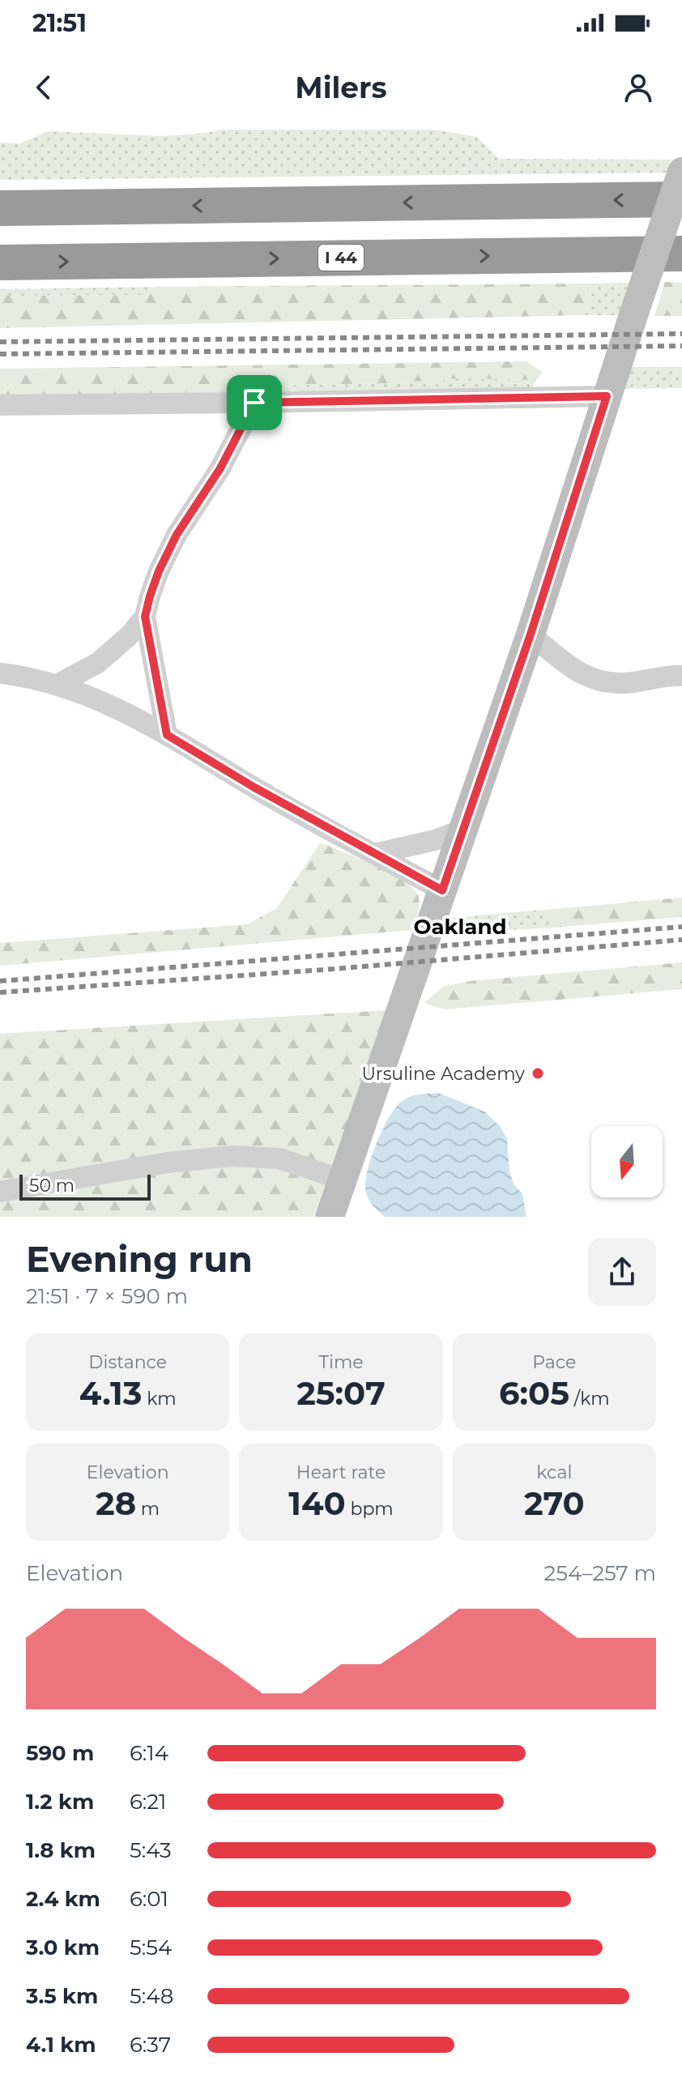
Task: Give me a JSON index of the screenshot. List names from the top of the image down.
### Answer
{
  "streets": {
    "highway": ["I 44"]
  },
  "districts": ["Oakland"],
  "places": ["Ursuline Academy"],
  "scale_bar": "50 m",
  "north": "bottom",
  "page": {
    "status": "21:51",
    "header": "Milers",
    "scale": "50 m",
    "heading": ["Evening run", "21:51 · 7 × 590 m"],
    "stats": [
      ["Distance", "4.13 km"],
      ["Time", "25:07"],
      ["Pace", "6:05 /km"],
      ["Elevation", "28 m"],
      ["Heart rate", "140 bpm"],
      ["kcal", "270"]
    ],
    "chart": ["Elevation", "254–257 m"],
    "list": [
      {
        "name": "590 m",
        "note": "6:14"
      },
      {
        "name": "1.2 km",
        "note": "6:21"
      },
      {
        "name": "1.8 km",
        "note": "5:43"
      },
      {
        "name": "2.4 km",
        "note": "6:01"
      },
      {
        "name": "3.0 km",
        "note": "5:54"
      },
      {
        "name": "3.5 km",
        "note": "5:48"
      },
      {
        "name": "4.1 km",
        "note": "6:37"
      }
    ]
  }
}
